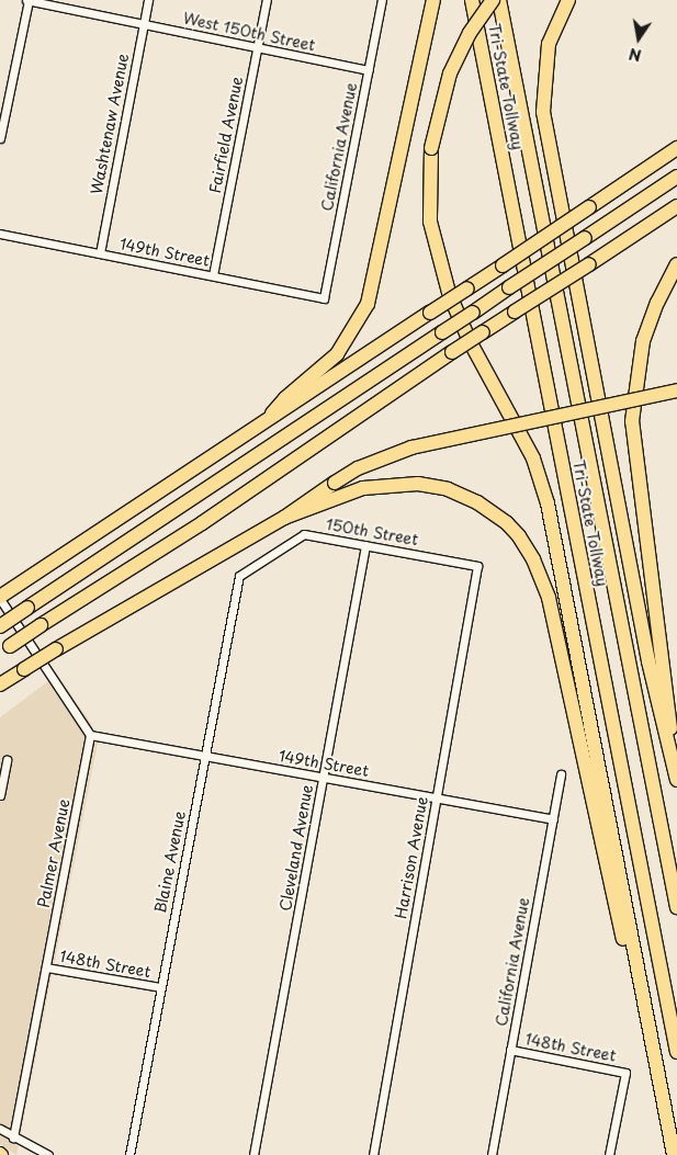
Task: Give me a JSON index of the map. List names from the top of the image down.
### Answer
{
  "streets": {
    "highway": ["Tri-State Tollway"],
    "street": [
      "West 150th Street",
      "Washtenaw Avenue",
      "Fairfield Avenue",
      "California Avenue",
      "149th Street",
      "150th Street",
      "Cleveland Avenue",
      "Palmer Avenue",
      "Harrison Avenue",
      "Blaine Avenue",
      "148th Street"
    ]
  },
  "crossings": [
    ["West 150th Street", "Washtenaw Avenue"],
    ["West 150th Street", "Fairfield Avenue"],
    ["West 150th Street", "California Avenue"],
    ["Washtenaw Avenue", "149th Street"],
    ["Fairfield Avenue", "149th Street"],
    ["California Avenue", "149th Street"],
    ["California Avenue", "148th Street"],
    ["149th Street", "Cleveland Avenue"],
    ["149th Street", "Palmer Avenue"],
    ["149th Street", "Harrison Avenue"],
    ["149th Street", "Blaine Avenue"],
    ["150th Street", "Cleveland Avenue"],
    ["150th Street", "Harrison Avenue"],
    ["150th Street", "Blaine Avenue"],
    ["Palmer Avenue", "148th Street"],
    ["Blaine Avenue", "148th Street"]
  ],
  "north": "bottom"
}
